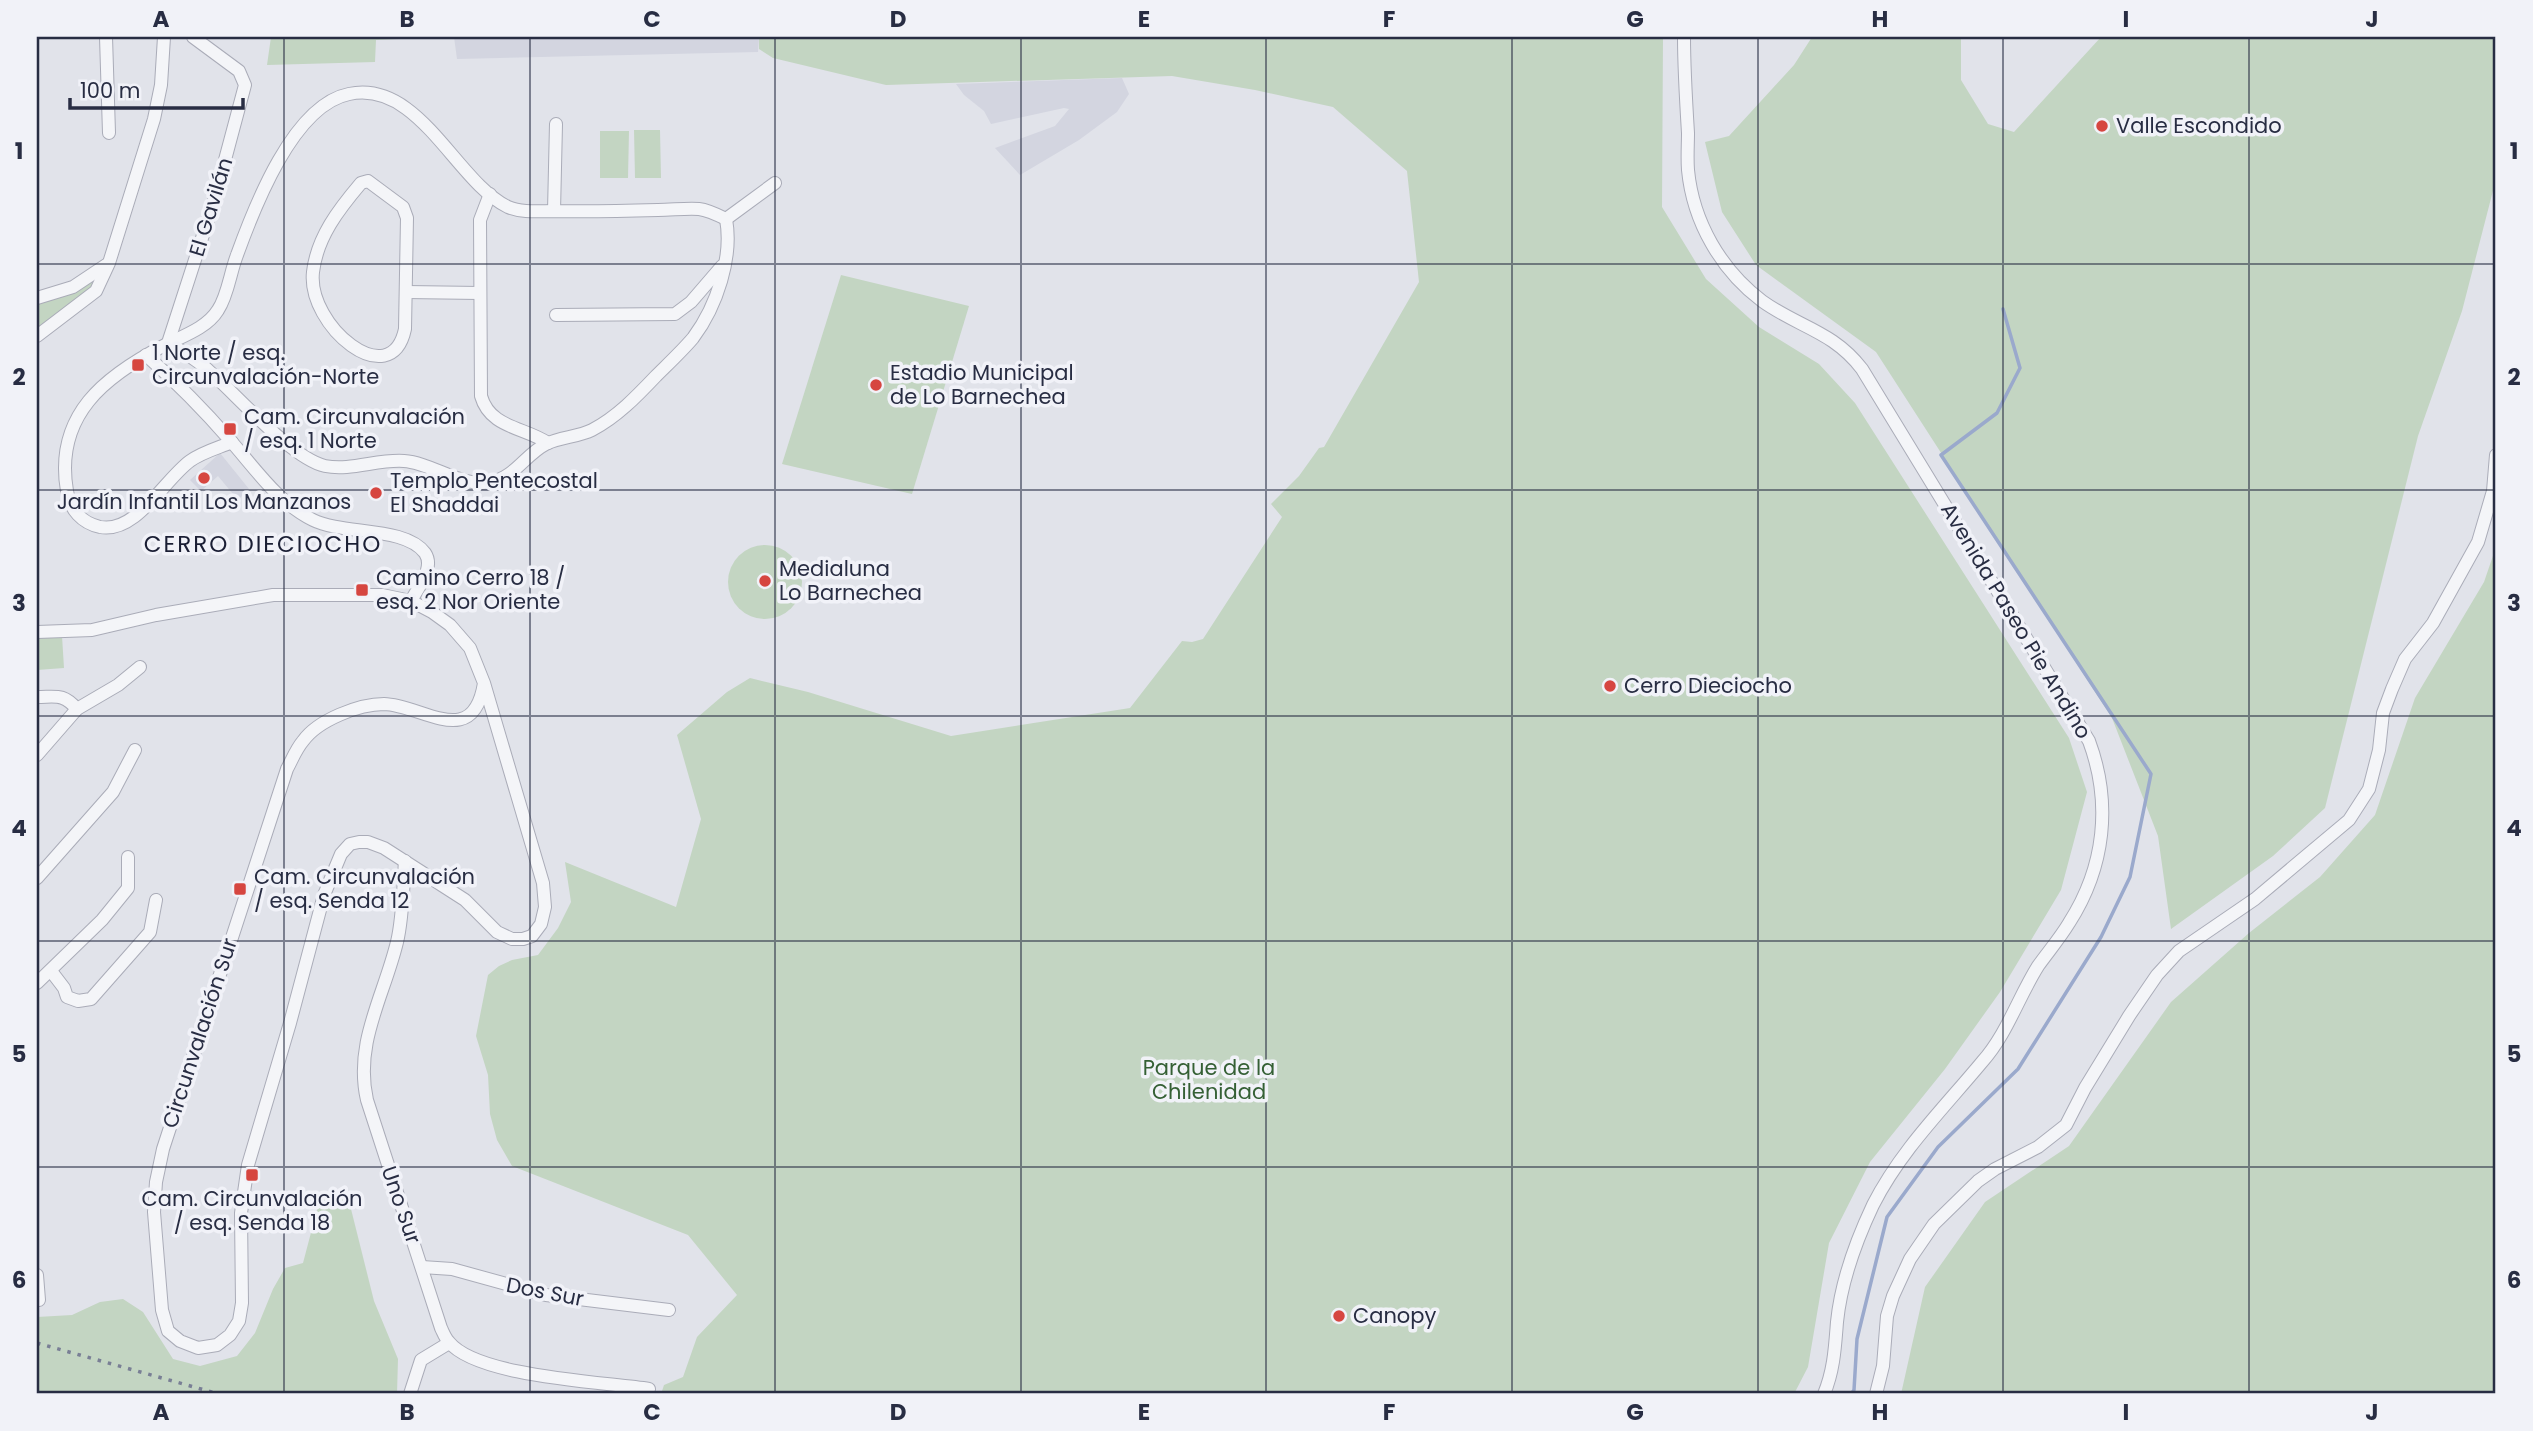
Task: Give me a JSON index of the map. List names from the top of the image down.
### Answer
{
  "streets": {
    "street": [
      "El Gavilán",
      "Avenida Paseo Pie Andino",
      "Circunvalación Sur",
      "Uno Sur",
      "Dos Sur"
    ]
  },
  "crossings": [
    ["Circunvalación Sur", "Uno Sur"],
    ["Uno Sur", "Dos Sur"]
  ],
  "districts": ["CERRO DIECIOCHO"],
  "parks": ["Parque de la Chilenidad"],
  "places": {
    "other": [
      "Valle Escondido",
      "Estadio Municipal de Lo Barnechea",
      "Jardín Infantil Los Manzanos",
      "Templo Pentecostal El Shaddai",
      "Medialuna Lo Barnechea",
      "Cerro Dieciocho",
      "Canopy"
    ],
    "transit": [
      "1 Norte / esq. Circunvalación-Norte",
      "Cam. Circunvalación / esq. 1 Norte",
      "Camino Cerro 18 / esq. 2 Nor Oriente",
      "Cam. Circunvalación / esq. Senda 12",
      "Cam. Circunvalación / esq. Senda 18"
    ]
  },
  "scale_bar": "100 m",
  "grid": {
    "columns": [
      "A",
      "B",
      "C",
      "D",
      "E",
      "F",
      "G",
      "H",
      "I",
      "J"
    ],
    "rows": [
      "1",
      "2",
      "3",
      "4",
      "5",
      "6"
    ]
  }
}
